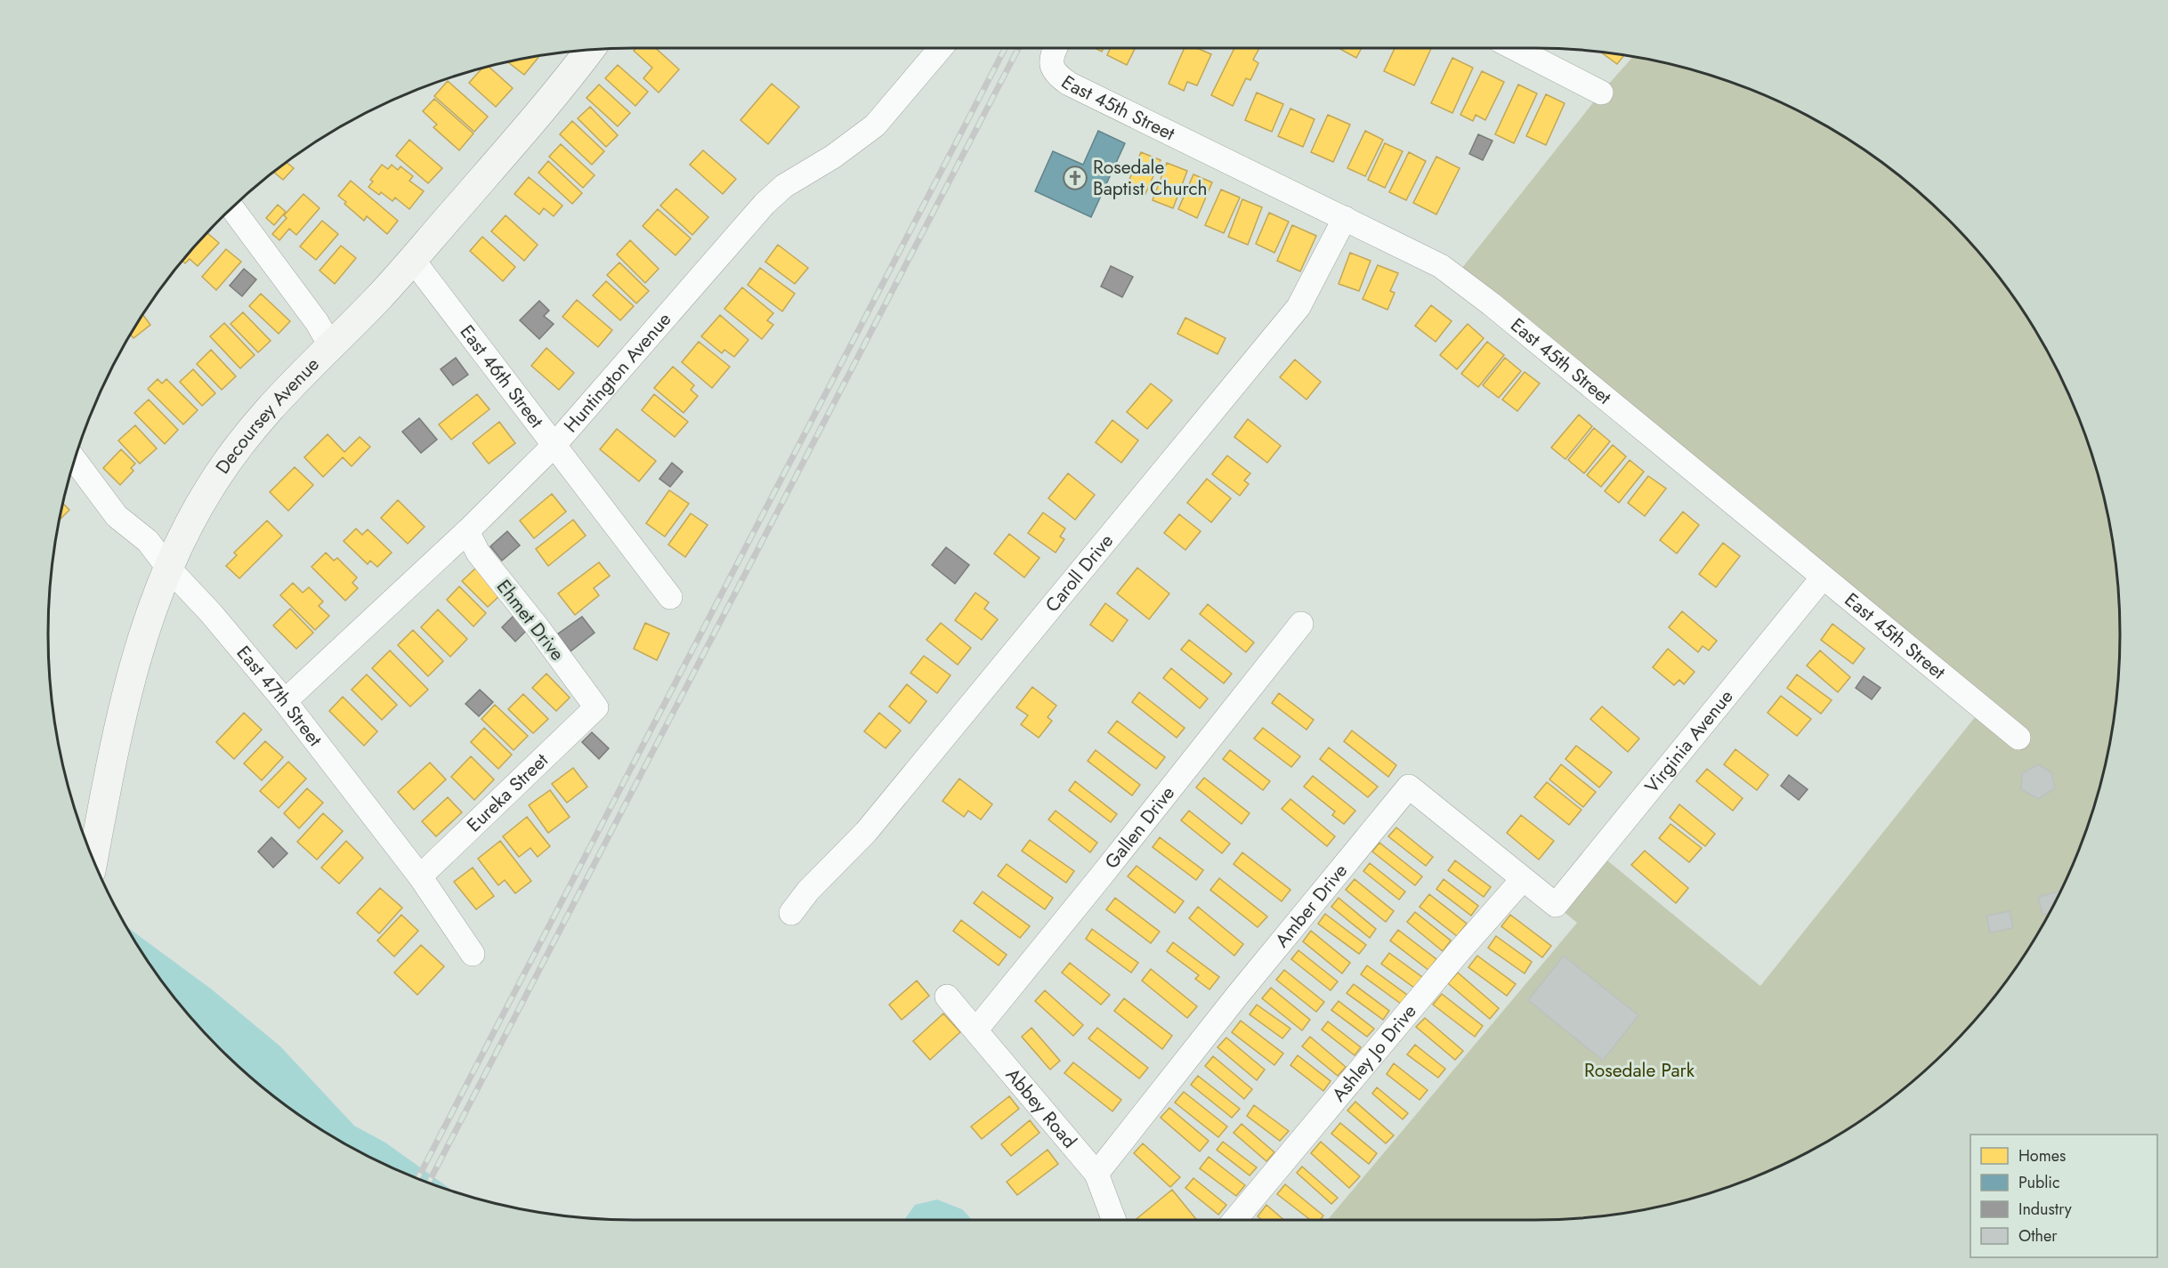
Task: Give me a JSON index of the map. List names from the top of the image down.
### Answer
{
  "streets": {
    "main road": ["Decoursey Avenue"],
    "street": [
      "East 45th Street",
      "Huntington Avenue",
      "East 46th Street",
      "Caroll Drive",
      "Ehmet Drive",
      "East 47th Street",
      "Virginia Avenue",
      "Eureka Street",
      "Gallen Drive",
      "Amber Drive",
      "Ashley Jo Drive",
      "Abbey Road"
    ]
  },
  "crossings": [
    ["East 45th Street", "Caroll Drive"],
    ["East 45th Street", "Virginia Avenue"],
    ["Huntington Avenue", "East 46th Street"],
    ["Huntington Avenue", "Ehmet Drive"],
    ["Huntington Avenue", "East 47th Street"],
    ["East 46th Street", "Decoursey Avenue"],
    ["Decoursey Avenue", "East 47th Street"],
    ["Ehmet Drive", "Eureka Street"],
    ["East 47th Street", "Eureka Street"],
    ["Virginia Avenue", "Amber Drive"],
    ["Gallen Drive", "Abbey Road"],
    ["Amber Drive", "Ashley Jo Drive"],
    ["Amber Drive", "Abbey Road"]
  ],
  "parks": ["Rosedale Park"],
  "places": {
    "church": ["Rosedale Baptist Church"]
  },
  "legend": [
    "Homes",
    "Public",
    "Industry",
    "Other"
  ]
}
